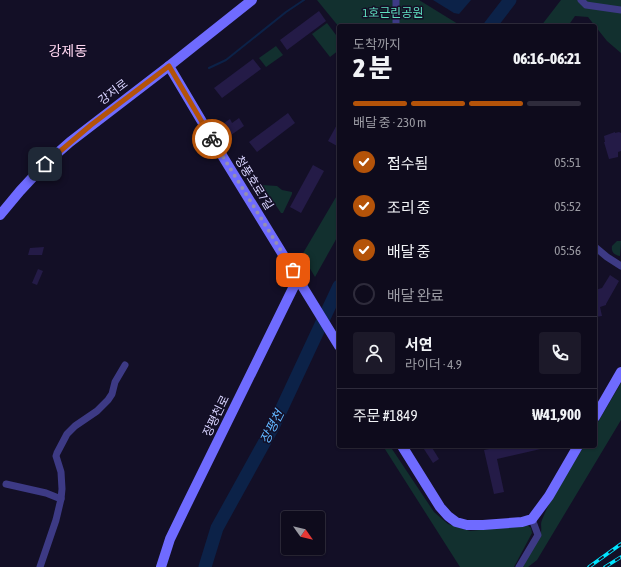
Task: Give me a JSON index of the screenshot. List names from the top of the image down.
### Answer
{
  "streets": {
    "street": ["강저로", "청풍호로7길", "장평천로"]
  },
  "crossings": [
    ["강저로", "청풍호로7길"],
    ["청풍호로7길", "장평천로"]
  ],
  "districts": ["강제동"],
  "water": ["장평천"],
  "parks": ["1호근린공원"],
  "north": "bottom right",
  "page": {
    "heading": ["2 분", "도착까지", "06:16–06:21"],
    "panel": [
      "서연",
      "라이더 · 4.9",
      "주문 #1849",
      "₩41,900"
    ],
    "bar": "배달 중 · 230 m",
    "list": [
      ["접수됨", "05:51"],
      ["조리 중", "05:52"],
      ["배달 중", "05:56"],
      "배달 완료"
    ]
  }
}
